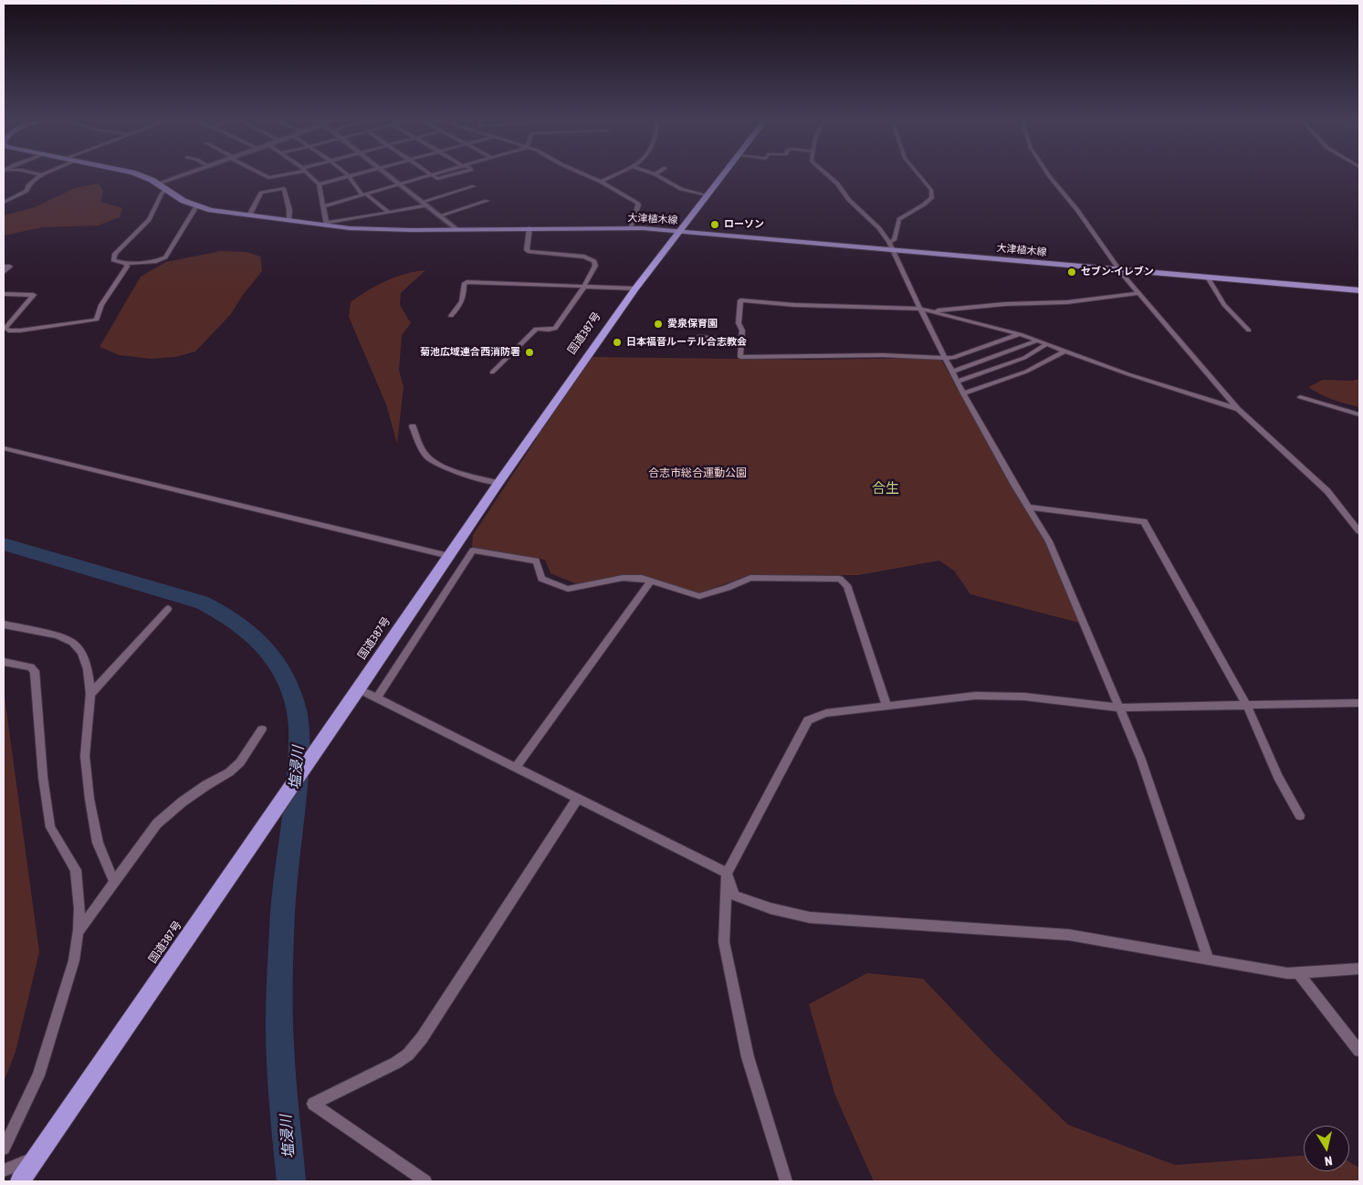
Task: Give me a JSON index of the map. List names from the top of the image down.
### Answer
{
  "streets": {
    "highway": ["国道387号"],
    "main road": ["大津植木線"]
  },
  "crossings": [
    ["大津植木線", "国道387号"]
  ],
  "districts": ["合生"],
  "water": ["塩浸川"],
  "parks": ["合志市総合運動公園"],
  "places": [
    "ローソン",
    "セブン-イレブン",
    "愛泉保育園",
    "日本福音ルーテル合志教会",
    "菊池広域連合西消防署"
  ],
  "north": "bottom"
}
